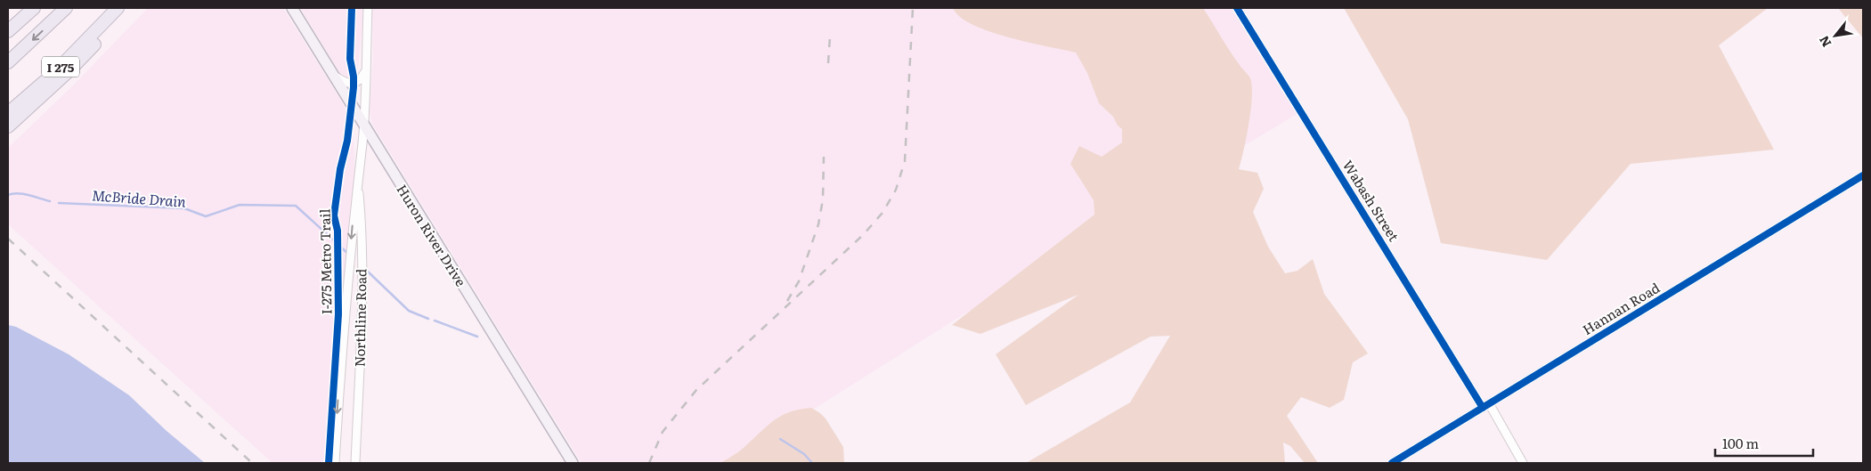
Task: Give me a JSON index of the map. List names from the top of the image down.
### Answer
{
  "streets": {
    "highway": ["I 275"],
    "main road": ["Huron River Drive"],
    "street": ["Wabash Street", "Hannan Road", "Northline Road"],
    "cycle path": ["I-275 Metro Trail"]
  },
  "crossings": [
    ["Wabash Street", "Hannan Road"],
    ["Huron River Drive", "Northline Road"]
  ],
  "water": ["McBride Drain"],
  "scale_bar": "100 m",
  "north": "bottom left"
}
